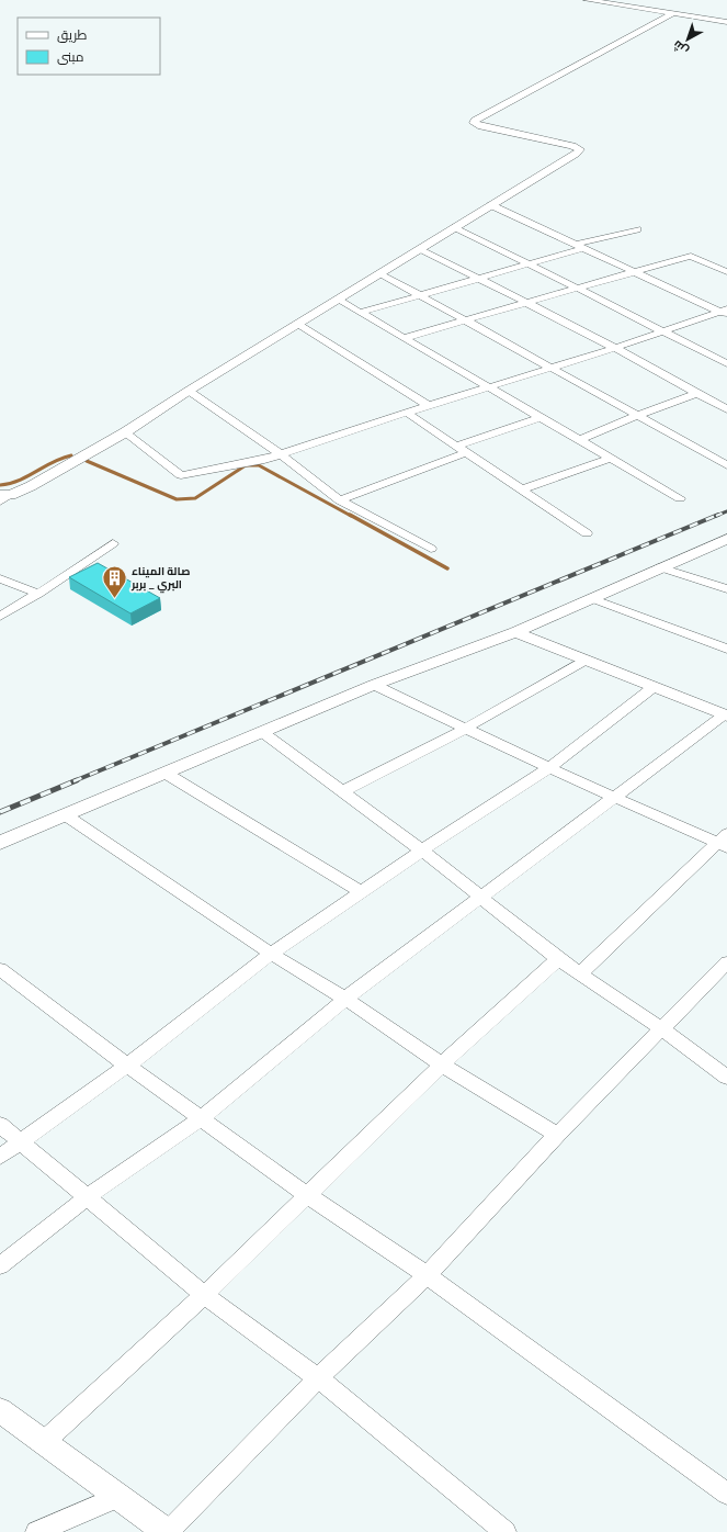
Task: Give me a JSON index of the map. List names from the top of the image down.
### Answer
{
  "places": {
    "building": ["صالة الميناء البري _ بربر"]
  },
  "legend": ["طريق", "مبنى"],
  "north": "bottom left"
}
